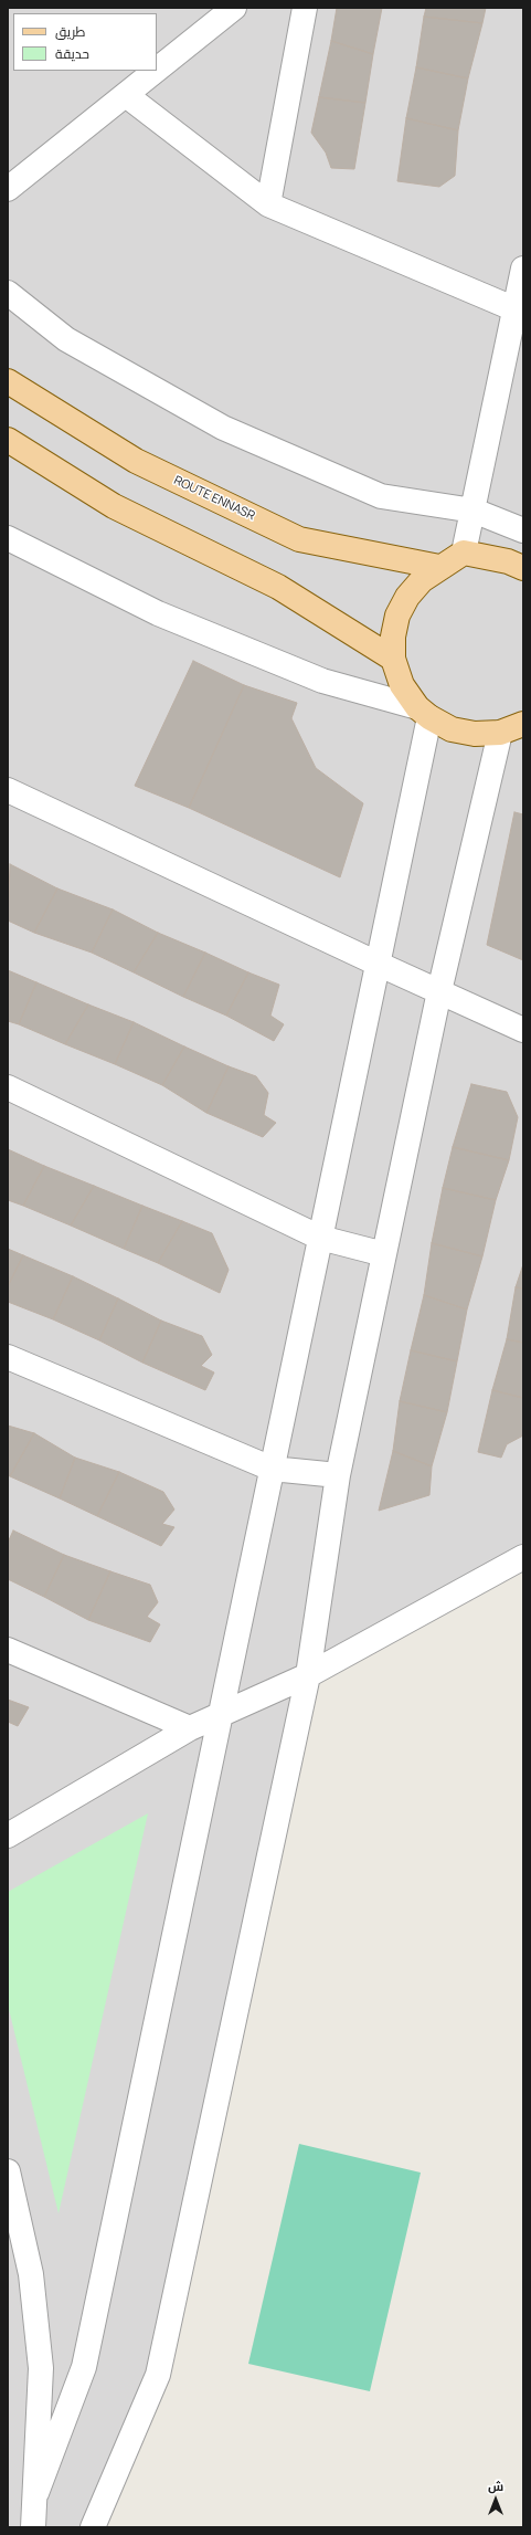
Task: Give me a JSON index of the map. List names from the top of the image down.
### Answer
{
  "streets": {
    "main road": ["ROUTE ENNASR"]
  },
  "legend": ["طريق", "حديقة"],
  "north": "top"
}
